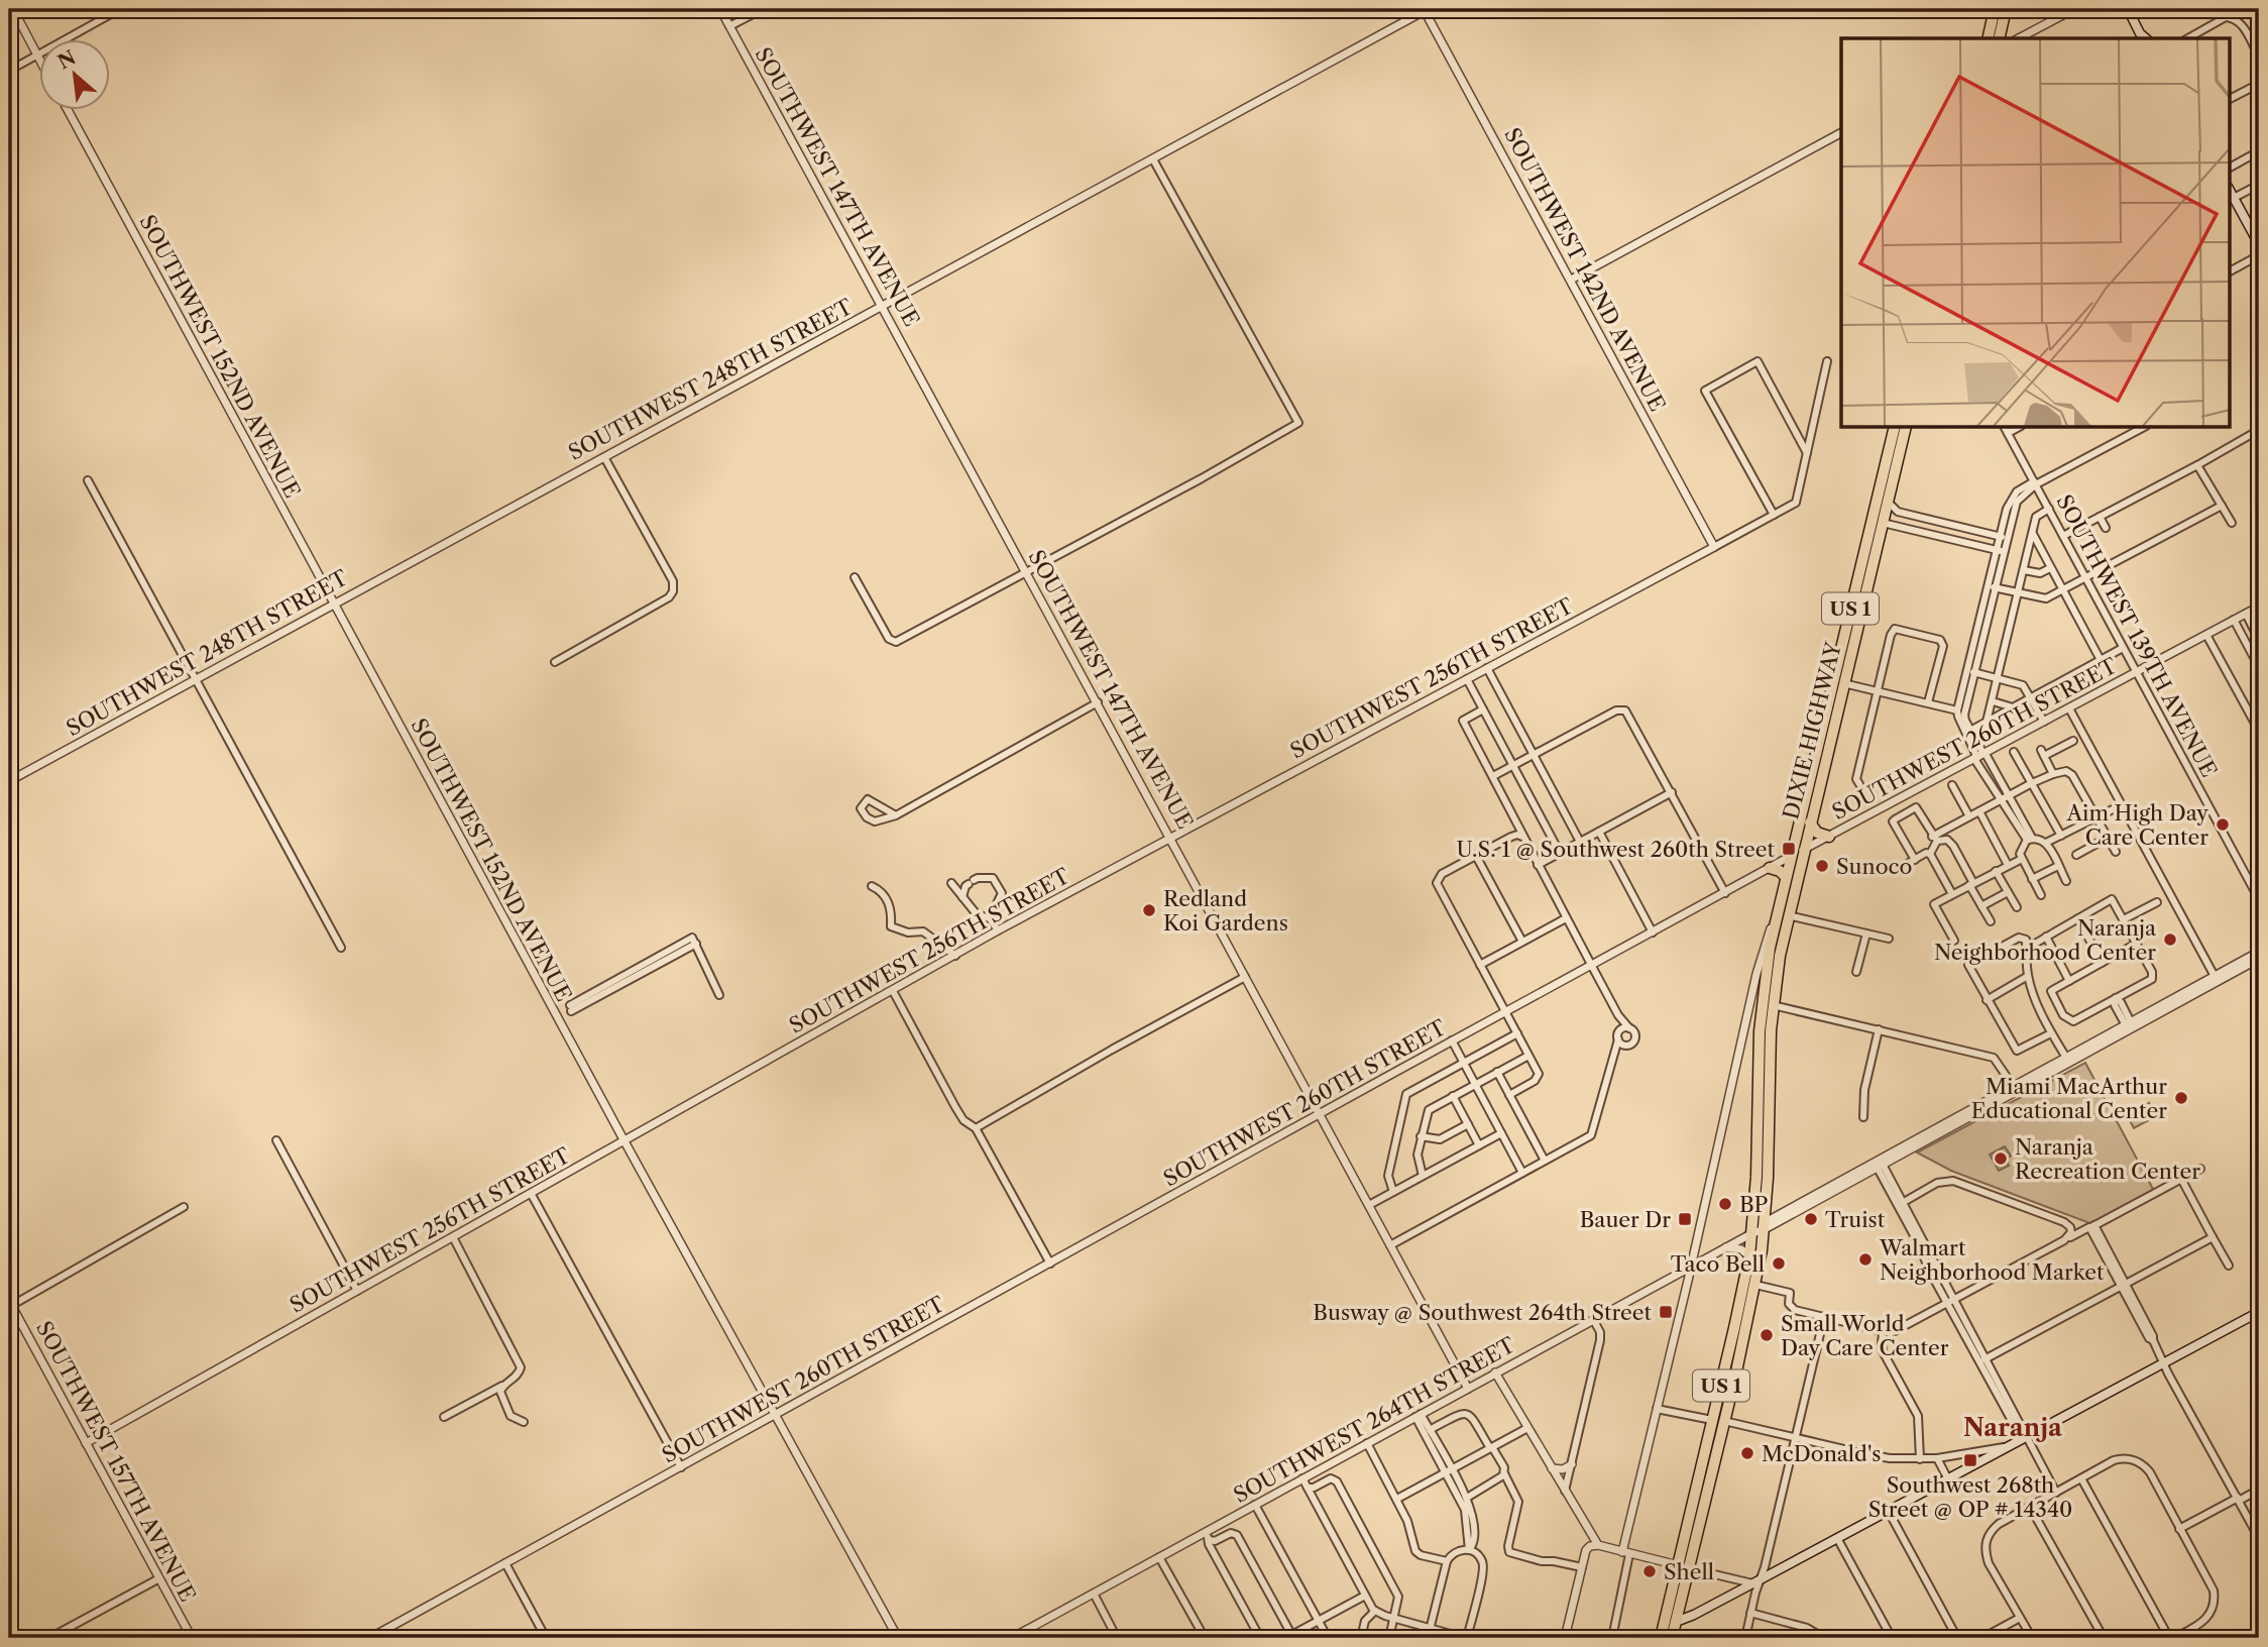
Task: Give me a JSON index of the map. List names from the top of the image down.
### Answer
{
  "streets": {
    "highway": ["US 1", "DIXIE HIGHWAY"],
    "street": [
      "SOUTHWEST 147TH AVENUE",
      "SOUTHWEST 142ND AVENUE",
      "SOUTHWEST 152ND AVENUE",
      "SOUTHWEST 248TH STREET",
      "SOUTHWEST 139TH AVENUE",
      "SOUTHWEST 256TH STREET",
      "SOUTHWEST 260TH STREET",
      "SOUTHWEST 264TH STREET",
      "SOUTHWEST 157TH AVENUE"
    ]
  },
  "crossings": [
    ["SOUTHWEST 147TH AVENUE", "SOUTHWEST 248TH STREET"],
    ["SOUTHWEST 147TH AVENUE", "SOUTHWEST 256TH STREET"],
    ["SOUTHWEST 147TH AVENUE", "SOUTHWEST 260TH STREET"],
    ["SOUTHWEST 147TH AVENUE", "SOUTHWEST 264TH STREET"],
    ["SOUTHWEST 142ND AVENUE", "SOUTHWEST 248TH STREET"],
    ["SOUTHWEST 142ND AVENUE", "SOUTHWEST 256TH STREET"],
    ["SOUTHWEST 152ND AVENUE", "SOUTHWEST 248TH STREET"],
    ["SOUTHWEST 152ND AVENUE", "SOUTHWEST 256TH STREET"],
    ["SOUTHWEST 152ND AVENUE", "SOUTHWEST 260TH STREET"],
    ["US 1", "DIXIE HIGHWAY"],
    ["US 1", "SOUTHWEST 264TH STREET"],
    ["SOUTHWEST 139TH AVENUE", "SOUTHWEST 260TH STREET"],
    ["SOUTHWEST 256TH STREET", "SOUTHWEST 157TH AVENUE"],
    ["DIXIE HIGHWAY", "SOUTHWEST 260TH STREET"]
  ],
  "districts": ["Naranja"],
  "places": {
    "other": [
      "Aim High Day Care Center",
      "Sunoco",
      "Redland Koi Gardens",
      "Naranja Neighborhood Center",
      "Miami MacArthur Educational Center",
      "Naranja Recreation Center",
      "BP",
      "Truist",
      "Walmart Neighborhood Market",
      "Taco Bell",
      "Small World Day Care Center",
      "McDonald's",
      "Shell"
    ],
    "transit": [
      "U.S. 1 @ Southwest 260th Street",
      "Bauer Dr",
      "Busway @ Southwest 264th Street",
      "Southwest 268th Street @ OP # 14340"
    ]
  },
  "north": "top left"
}
